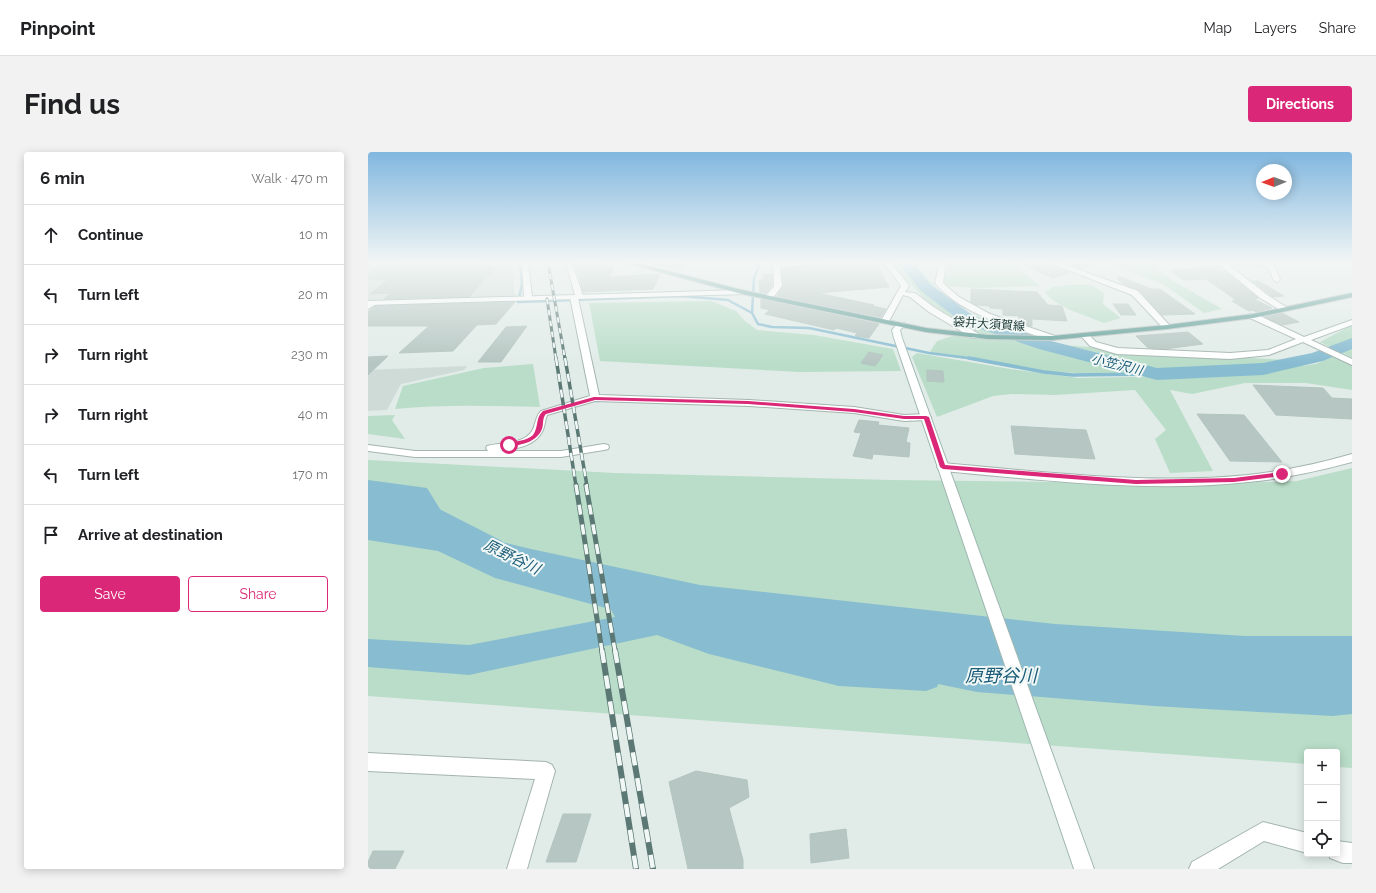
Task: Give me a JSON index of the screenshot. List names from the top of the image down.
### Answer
{
  "streets": {
    "main road": ["袋井大須賀線"]
  },
  "water": ["小笠沢川", "原野谷川"],
  "north": "left",
  "page": {
    "header": "Pinpoint",
    "nav": ["Map", "Layers", "Share"],
    "buttons": [
      "Directions",
      ["Save", "Share"]
    ],
    "title": "Find us",
    "heading": ["6 min", "Walk · 470 m"],
    "list": [
      ["Continue", "10 m"],
      ["Turn left", "20 m"],
      ["Turn right", "230 m"],
      ["Turn right", "40 m"],
      ["Turn left", "170 m"],
      "Arrive at destination"
    ],
    "map_buttons": ["+", "−"]
  }
}
